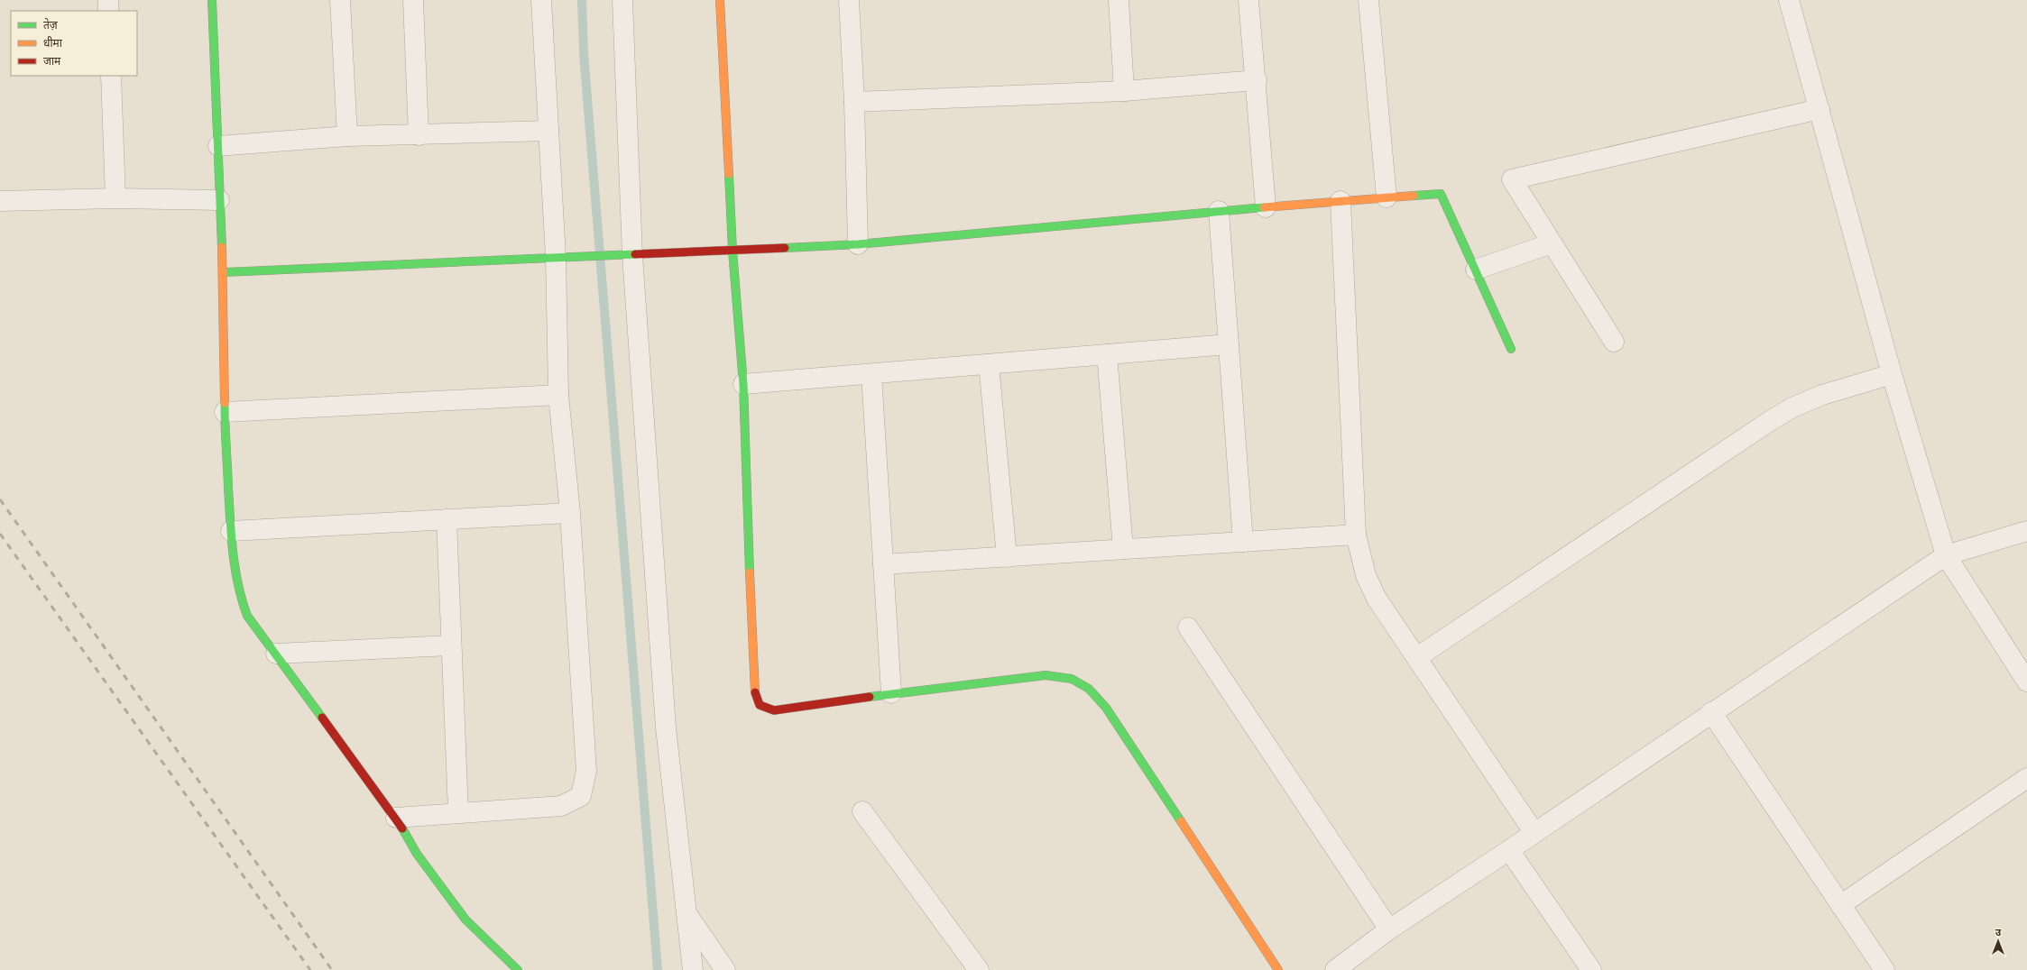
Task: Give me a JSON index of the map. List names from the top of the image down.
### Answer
{
  "legend": ["तेज़", "धीमा", "जाम"],
  "north": "top"
}
